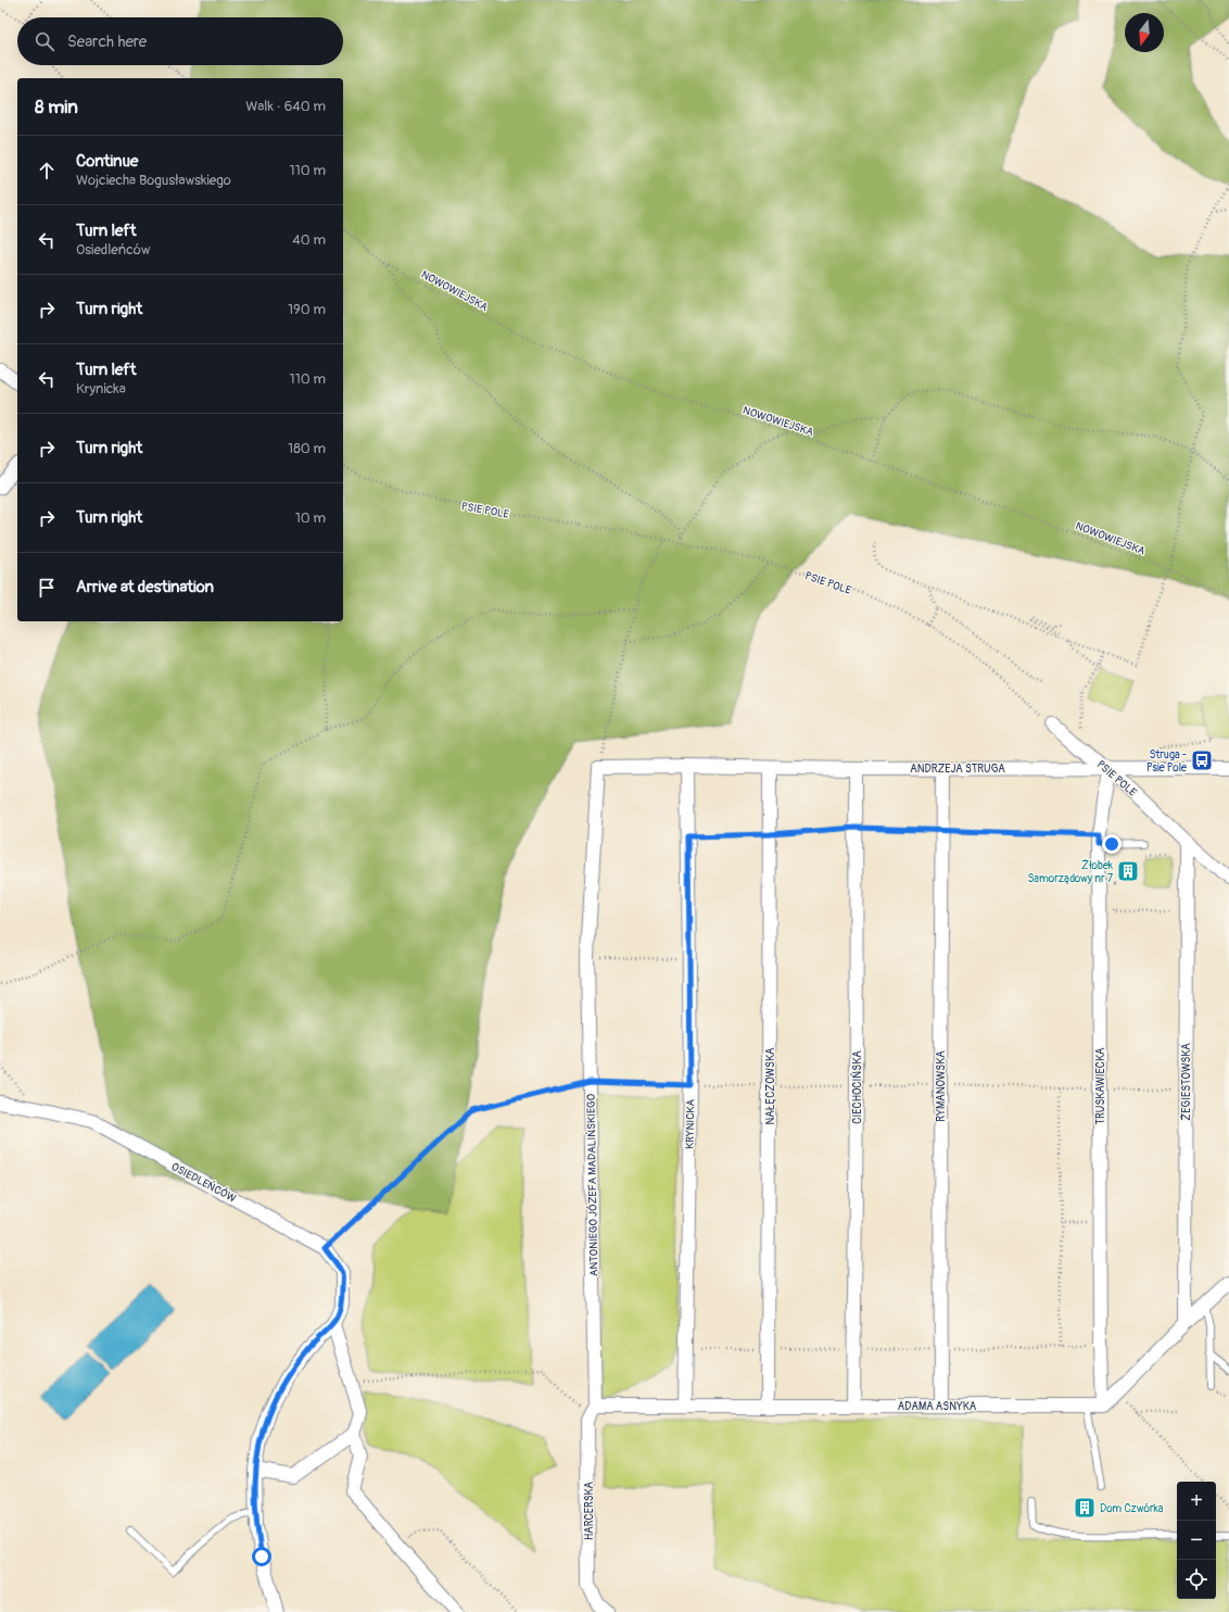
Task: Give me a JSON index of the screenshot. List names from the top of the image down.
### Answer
{
  "streets": {
    "street": [
      "PSIE POLE",
      "ANDRZEJA STRUGA",
      "ŻEGIESTOWSKA",
      "NAŁĘCZOWSKA",
      "RYMANOWSKA",
      "TRUSKAWIECKA",
      "CIECHOCIŃSKA",
      "KRYNICKA",
      "OSIEDLEŃCÓW",
      "ANTONIEGO JÓZEFA MADALIŃSKIEGO",
      "ADAMA ASNYKA",
      "HARCERSKA"
    ],
    "path": ["NOWOWIEJSKA"]
  },
  "crossings": [
    ["PSIE POLE", "ANDRZEJA STRUGA"],
    ["PSIE POLE", "ŻEGIESTOWSKA"],
    ["PSIE POLE", "TRUSKAWIECKA"],
    ["ANDRZEJA STRUGA", "NAŁĘCZOWSKA"],
    ["ANDRZEJA STRUGA", "RYMANOWSKA"],
    ["ANDRZEJA STRUGA", "TRUSKAWIECKA"],
    ["ANDRZEJA STRUGA", "CIECHOCIŃSKA"],
    ["ANDRZEJA STRUGA", "KRYNICKA"],
    ["NAŁĘCZOWSKA", "ADAMA ASNYKA"],
    ["RYMANOWSKA", "ADAMA ASNYKA"],
    ["TRUSKAWIECKA", "ADAMA ASNYKA"],
    ["CIECHOCIŃSKA", "ADAMA ASNYKA"],
    ["KRYNICKA", "ADAMA ASNYKA"],
    ["ANTONIEGO JÓZEFA MADALIŃSKIEGO", "ADAMA ASNYKA"],
    ["ANTONIEGO JÓZEFA MADALIŃSKIEGO", "HARCERSKA"],
    ["ADAMA ASNYKA", "HARCERSKA"]
  ],
  "places": {
    "bus stop": ["Struga - Psie Pole"],
    "building": ["Żłobek Samorządowy nr 7", "Dom Czwórka"]
  },
  "north": "bottom",
  "page": {
    "search": "Search here",
    "heading": ["8 min", "Walk · 640 m"],
    "list": [
      ["Continue", "Wojciecha Bogusławskiego", "110 m"],
      ["Turn left", "Osiedleńców", "40 m"],
      ["Turn right", "190 m"],
      ["Turn left", "Krynicka", "110 m"],
      ["Turn right", "180 m"],
      ["Turn right", "10 m"],
      "Arrive at destination"
    ],
    "map_buttons": ["+", "−"]
  }
}
